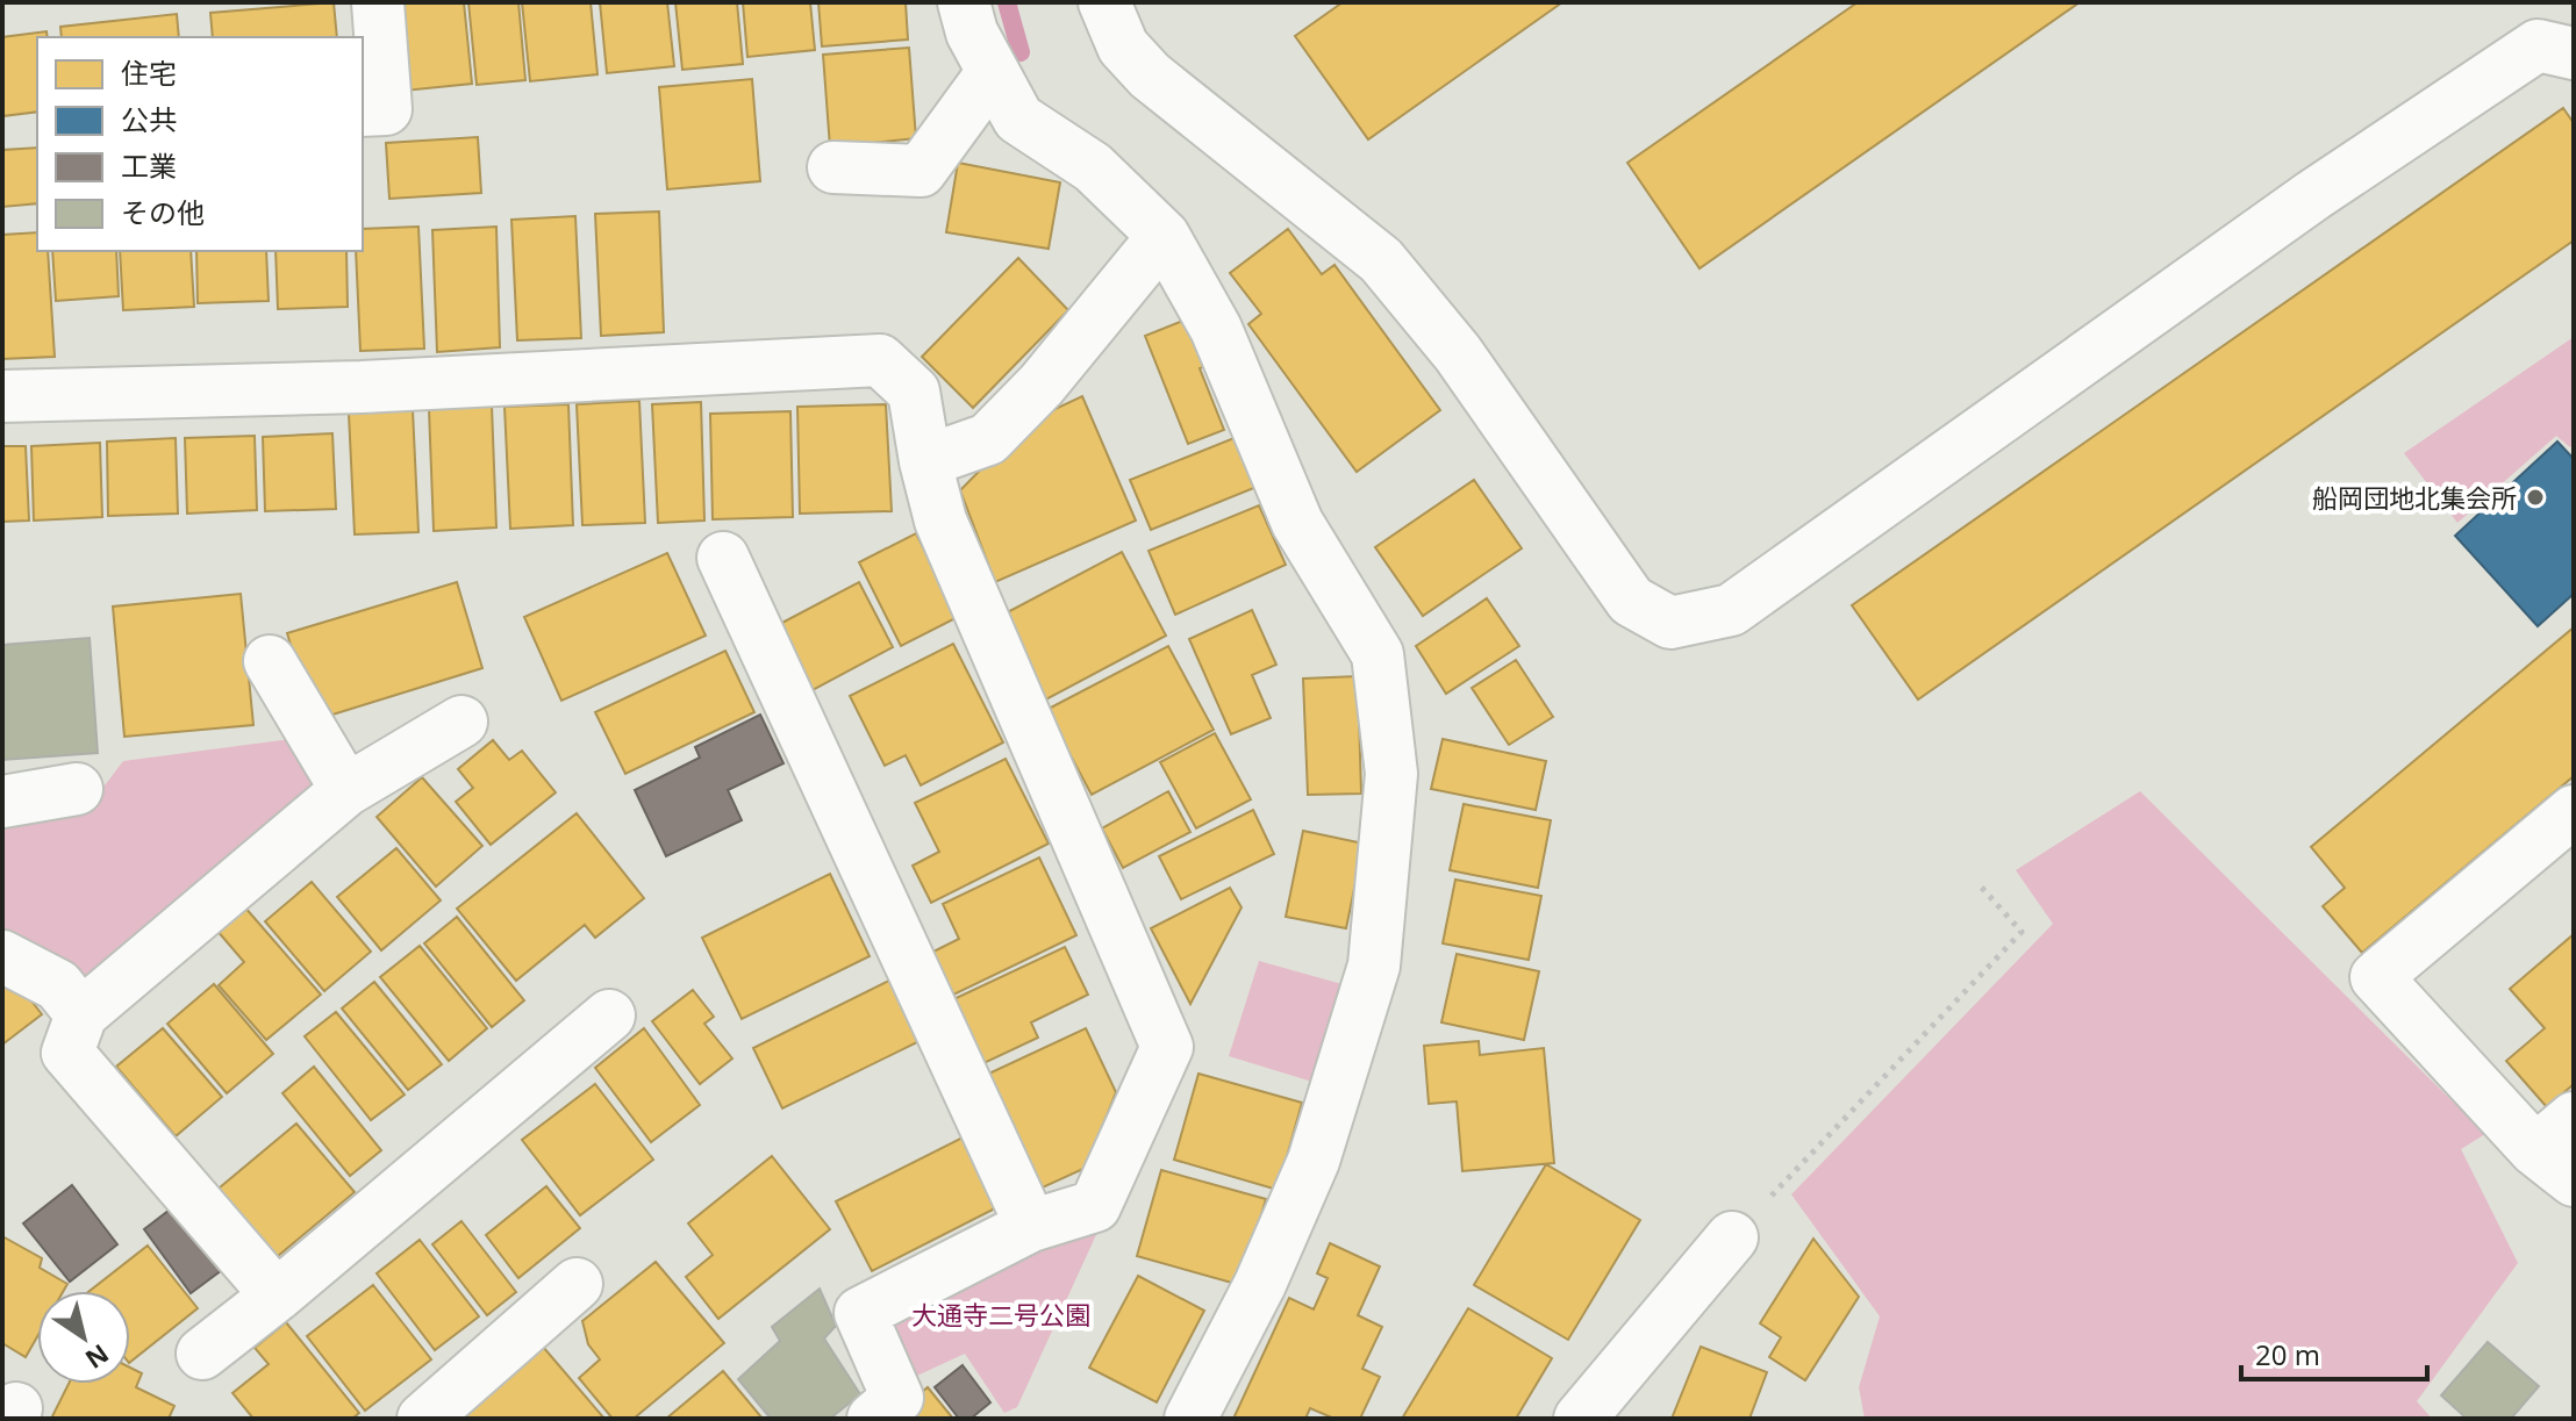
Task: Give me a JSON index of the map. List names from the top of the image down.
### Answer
{
  "parks": ["大通寺二号公園"],
  "places": ["船岡団地北集会所"],
  "legend": [
    "住宅",
    "公共",
    "工業",
    "その他"
  ],
  "scale_bar": "20 m",
  "north": "bottom right"
}
